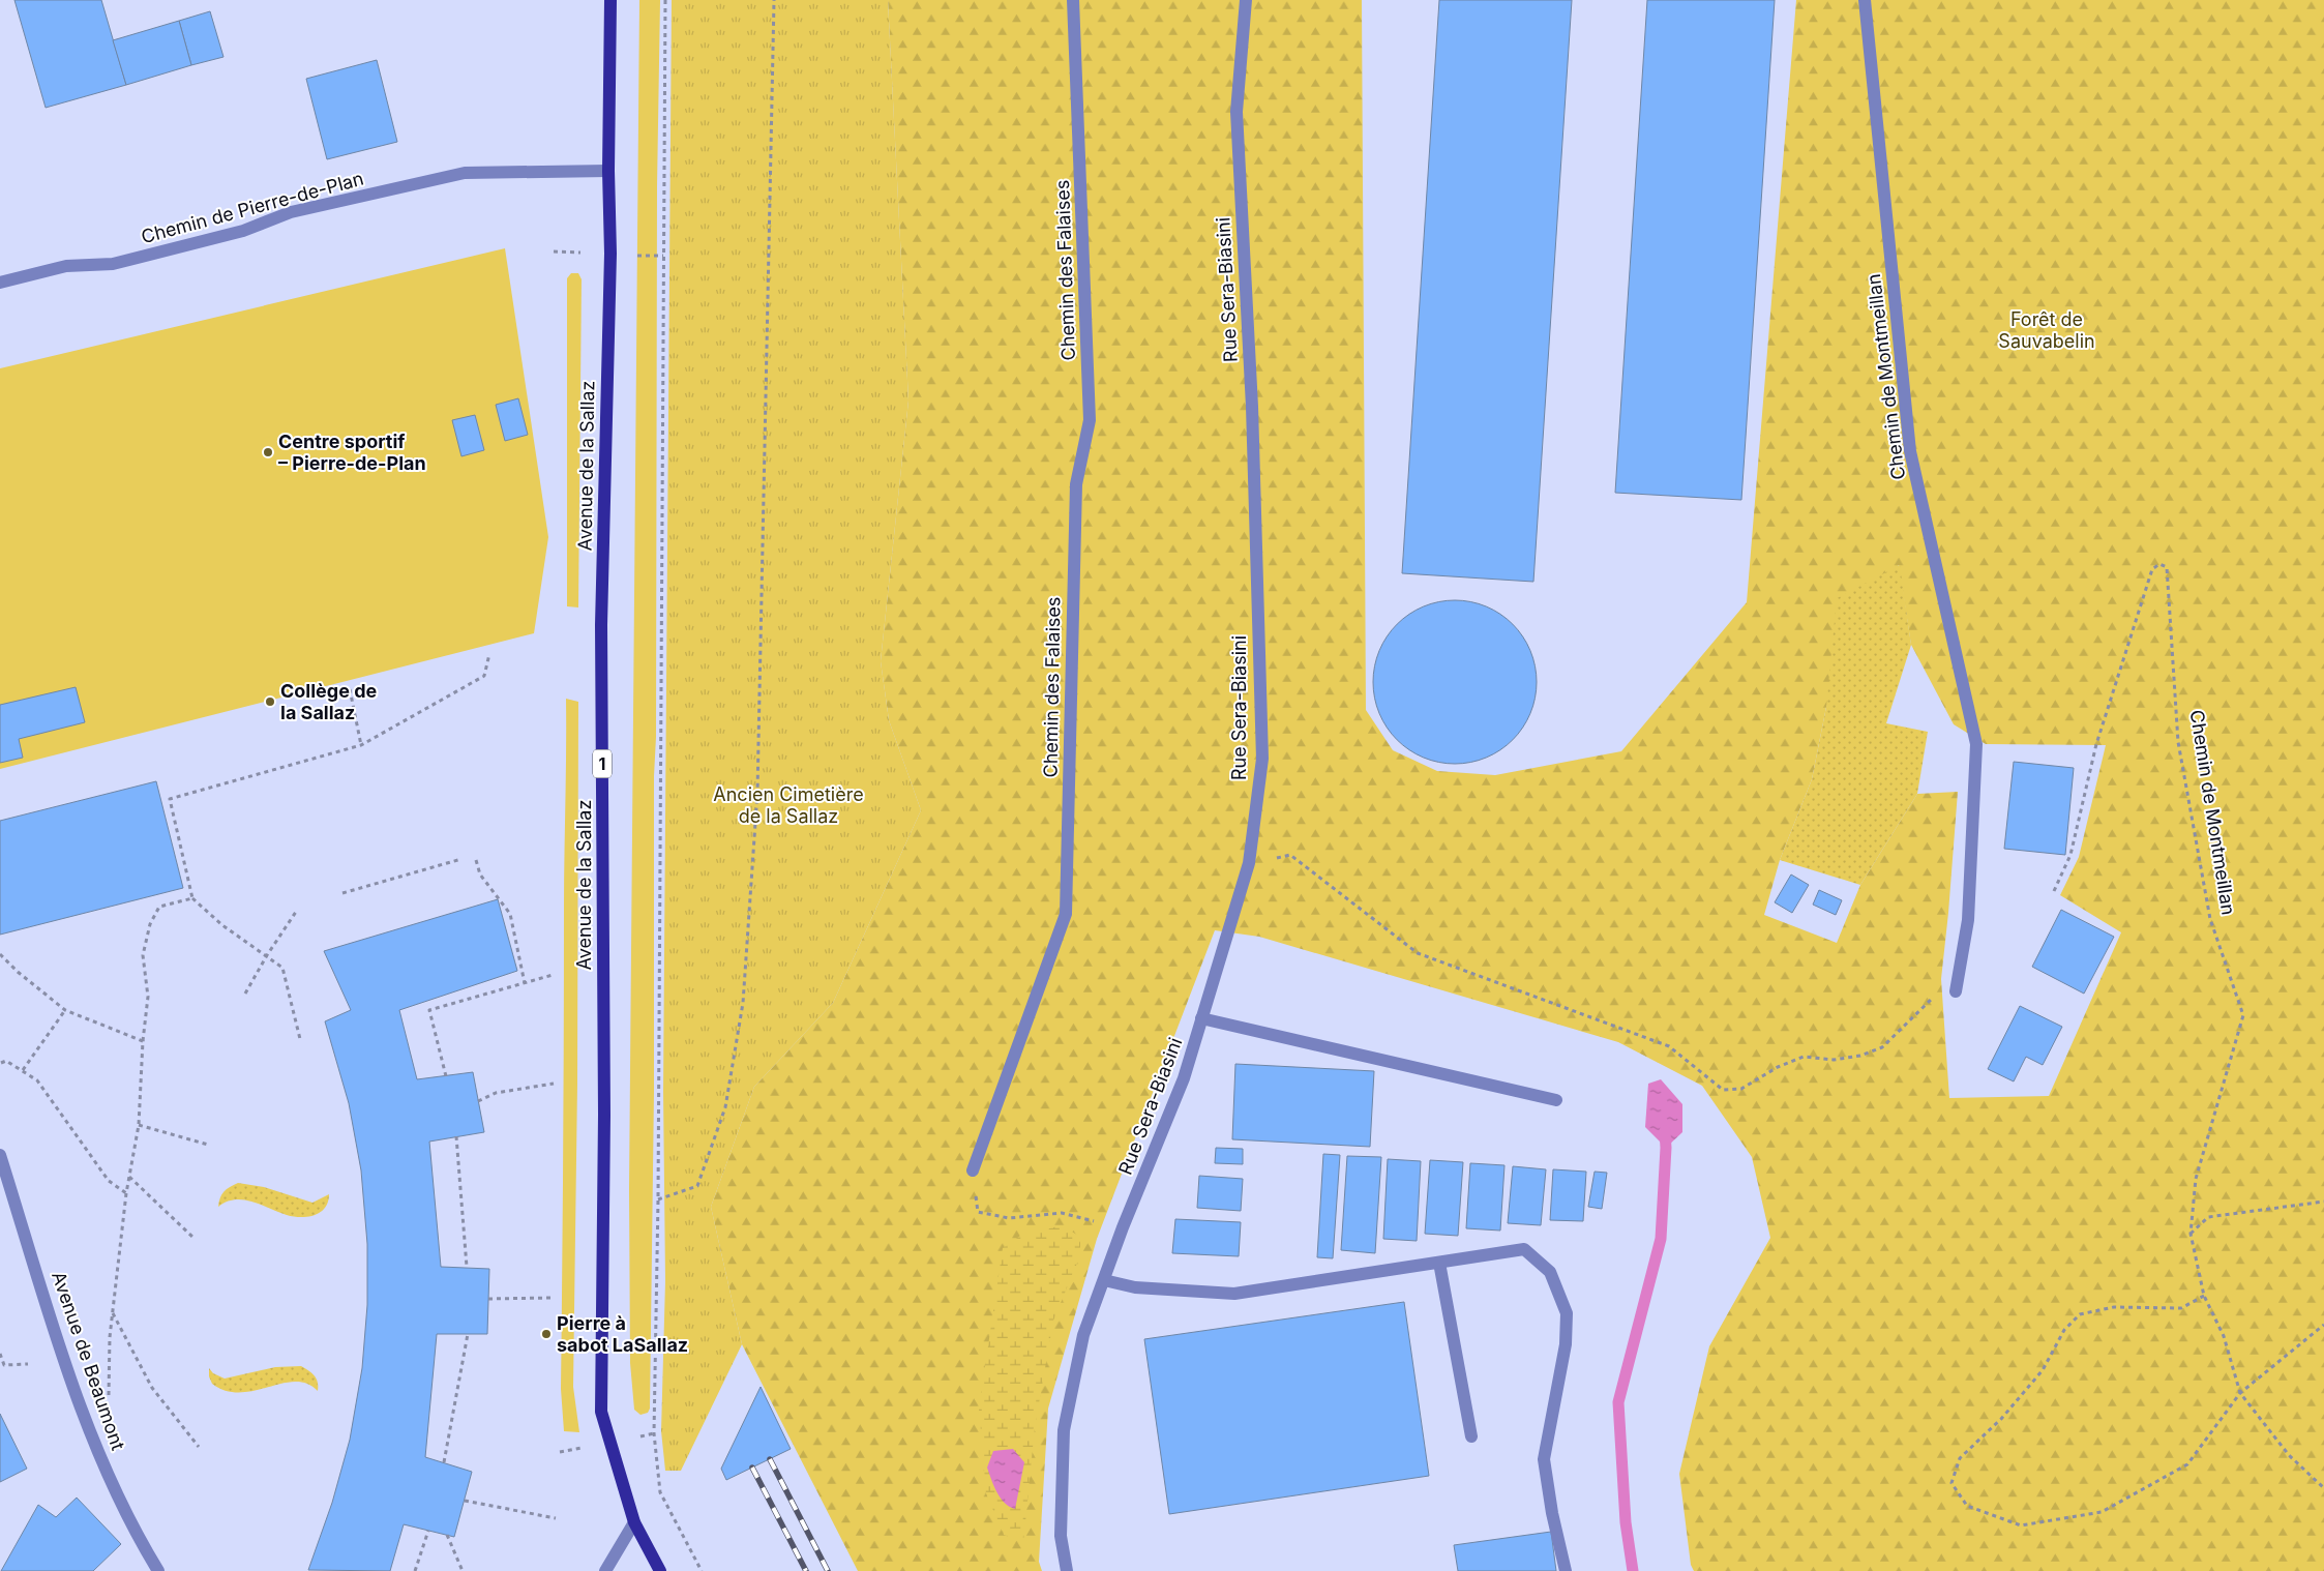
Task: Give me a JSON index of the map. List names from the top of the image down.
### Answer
{
  "streets": {
    "main road": ["Avenue de la Sallaz", "1"],
    "street": [
      "Chemin de Pierre-de-Plan",
      "Chemin des Falaises",
      "Rue Sera-Biasini",
      "Chemin de Montmeillan",
      "Avenue de Beaumont"
    ]
  },
  "crossings": [
    ["Chemin de Pierre-de-Plan", "Avenue de la Sallaz"],
    ["Avenue de la Sallaz", "1"]
  ],
  "parks": ["Forêt de Sauvabelin", "Ancien Cimetière de la Sallaz"],
  "places": ["Centre sportif – Pierre-de-Plan", "Collège de la Sallaz", "Pierre à sabot LaSallaz"]
}
